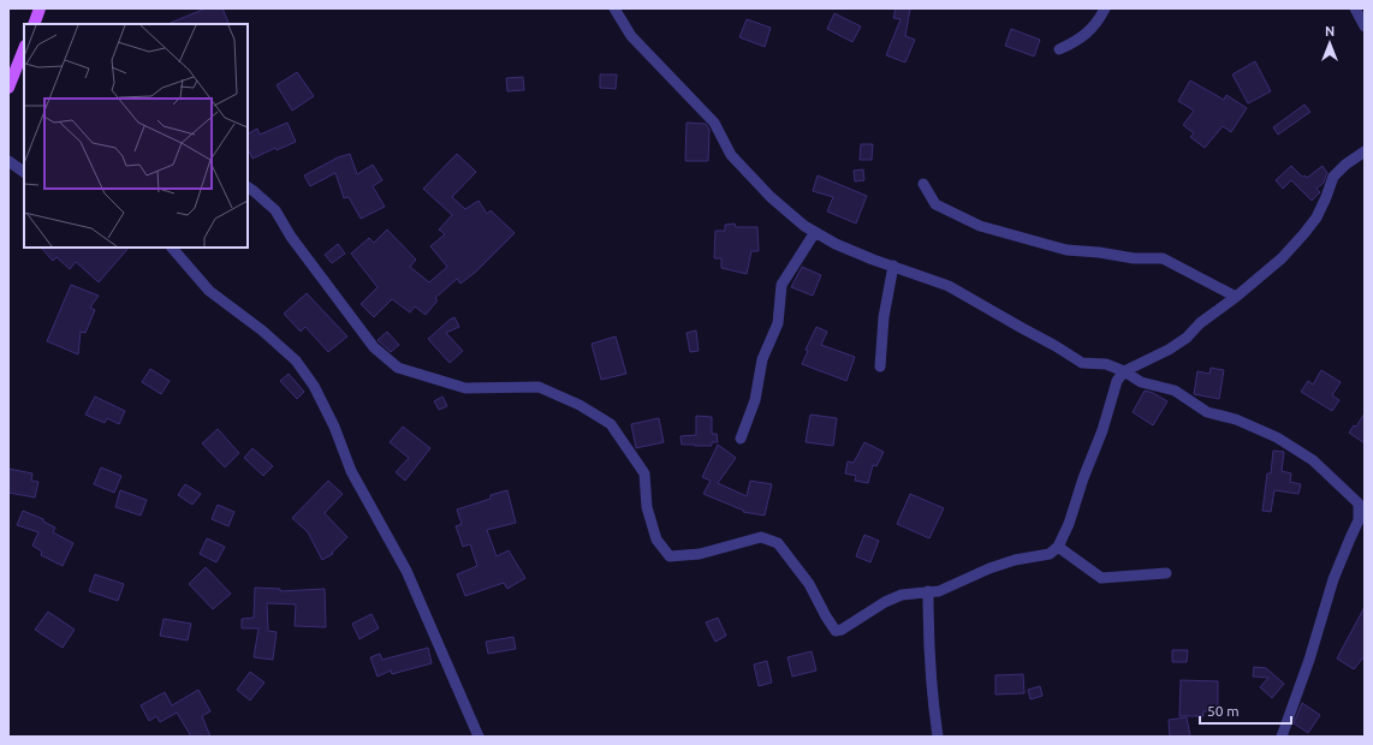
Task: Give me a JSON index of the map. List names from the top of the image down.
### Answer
{
  "scale_bar": "50 m",
  "north": "top"
}
